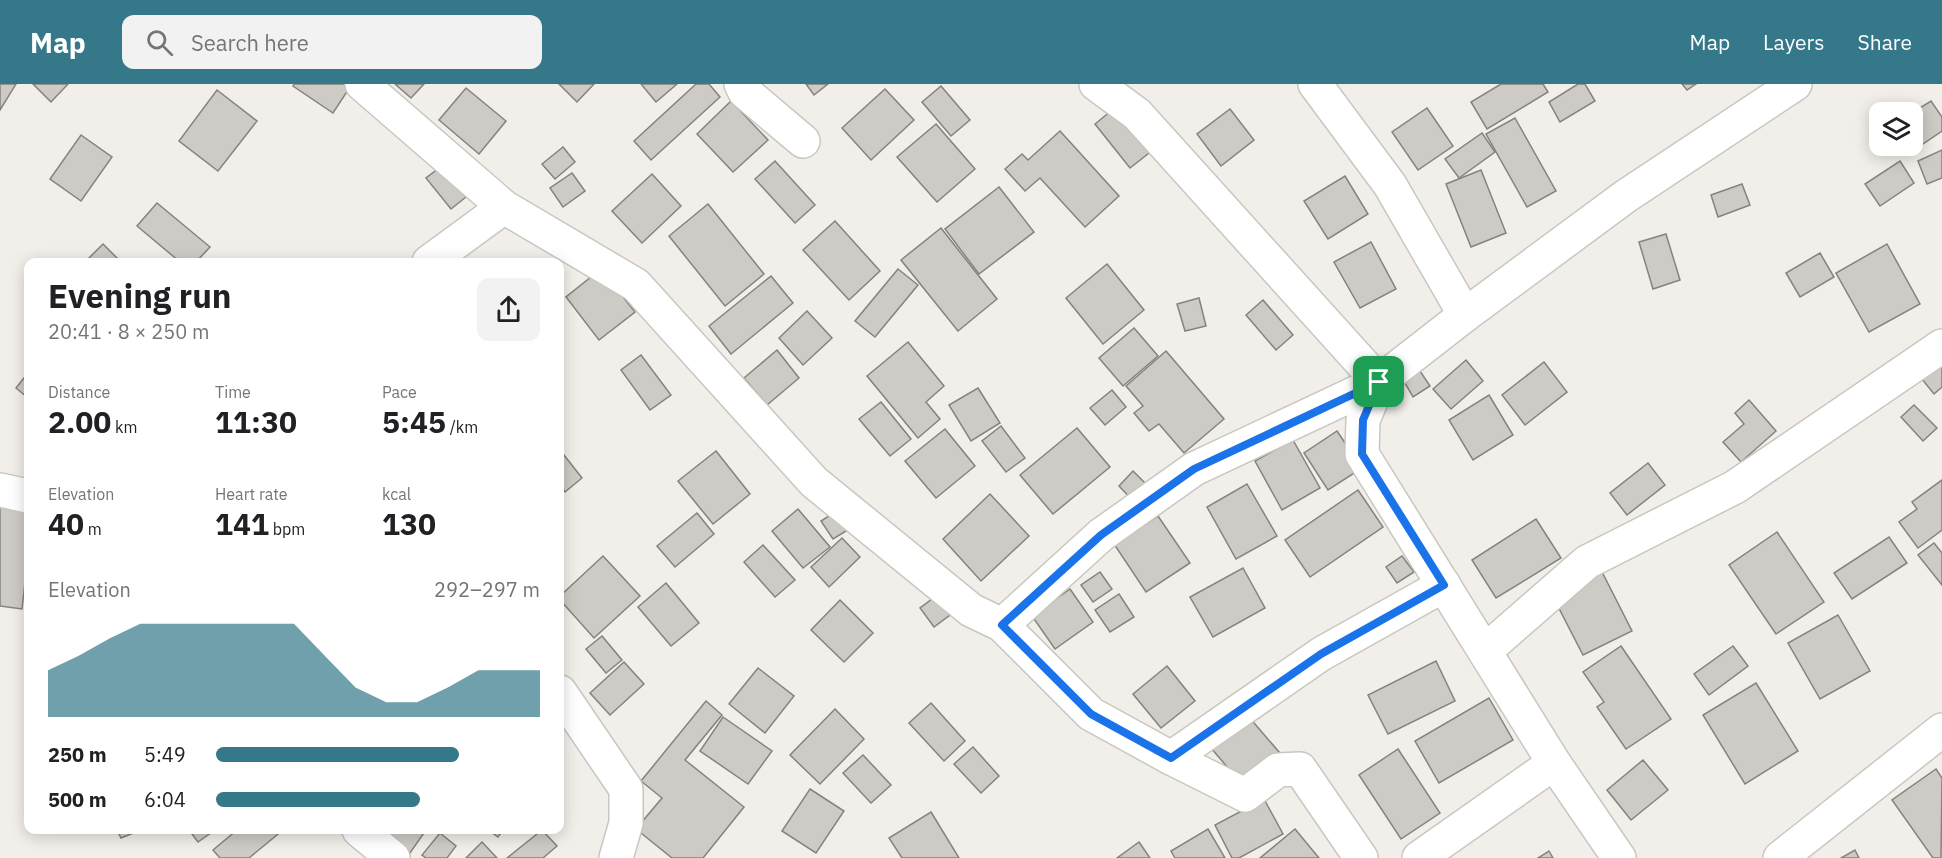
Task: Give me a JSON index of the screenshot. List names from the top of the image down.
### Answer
{
  "page": {
    "header": "Map",
    "search": "Search here",
    "nav": ["Map", "Layers", "Share"],
    "heading": ["Evening run", "20:41 · 8 × 250 m"],
    "stats": [
      ["Distance", "2.00 km"],
      ["Time", "11:30"],
      ["Pace", "5:45 /km"],
      ["Elevation", "40 m"],
      ["Heart rate", "141 bpm"],
      ["kcal", "130"]
    ],
    "chart": ["Elevation", "292–297 m"],
    "list": [
      {
        "name": "250 m",
        "note": "5:49"
      },
      {
        "name": "500 m",
        "note": "6:04"
      }
    ]
  }
}
